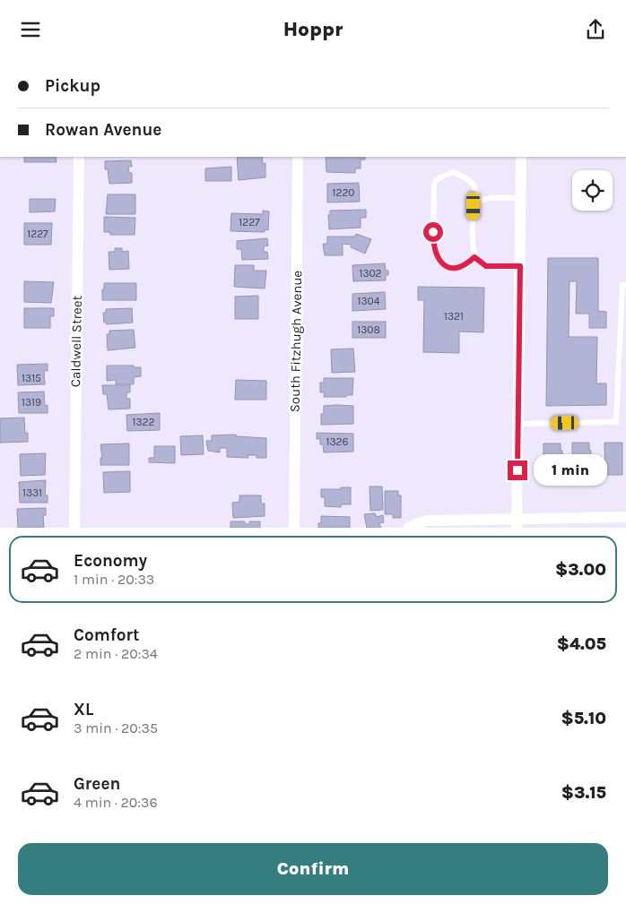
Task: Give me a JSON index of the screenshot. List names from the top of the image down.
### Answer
{
  "streets": {
    "street": ["Caldwell Street", "South Fitzhugh Avenue"]
  },
  "house_numbers": [
    "1220",
    "1227",
    "1227",
    "1302",
    "1304",
    "1321",
    "1308",
    "1315",
    "1319",
    "1322",
    "1326",
    "1331"
  ],
  "page": {
    "header": "Hoppr",
    "banner": ["Pickup", "Rowan Avenue"],
    "bubble": "1 min",
    "list": [
      {
        "name": "Economy",
        "note": "1 min · 20:33",
        "value": "$3.00"
      },
      {
        "name": "Comfort",
        "note": "2 min · 20:34",
        "value": "$4.05"
      },
      {
        "name": "XL",
        "note": "3 min · 20:35",
        "value": "$5.10"
      },
      {
        "name": "Green",
        "note": "4 min · 20:36",
        "value": "$3.15"
      }
    ],
    "buttons": "Confirm"
  }
}
